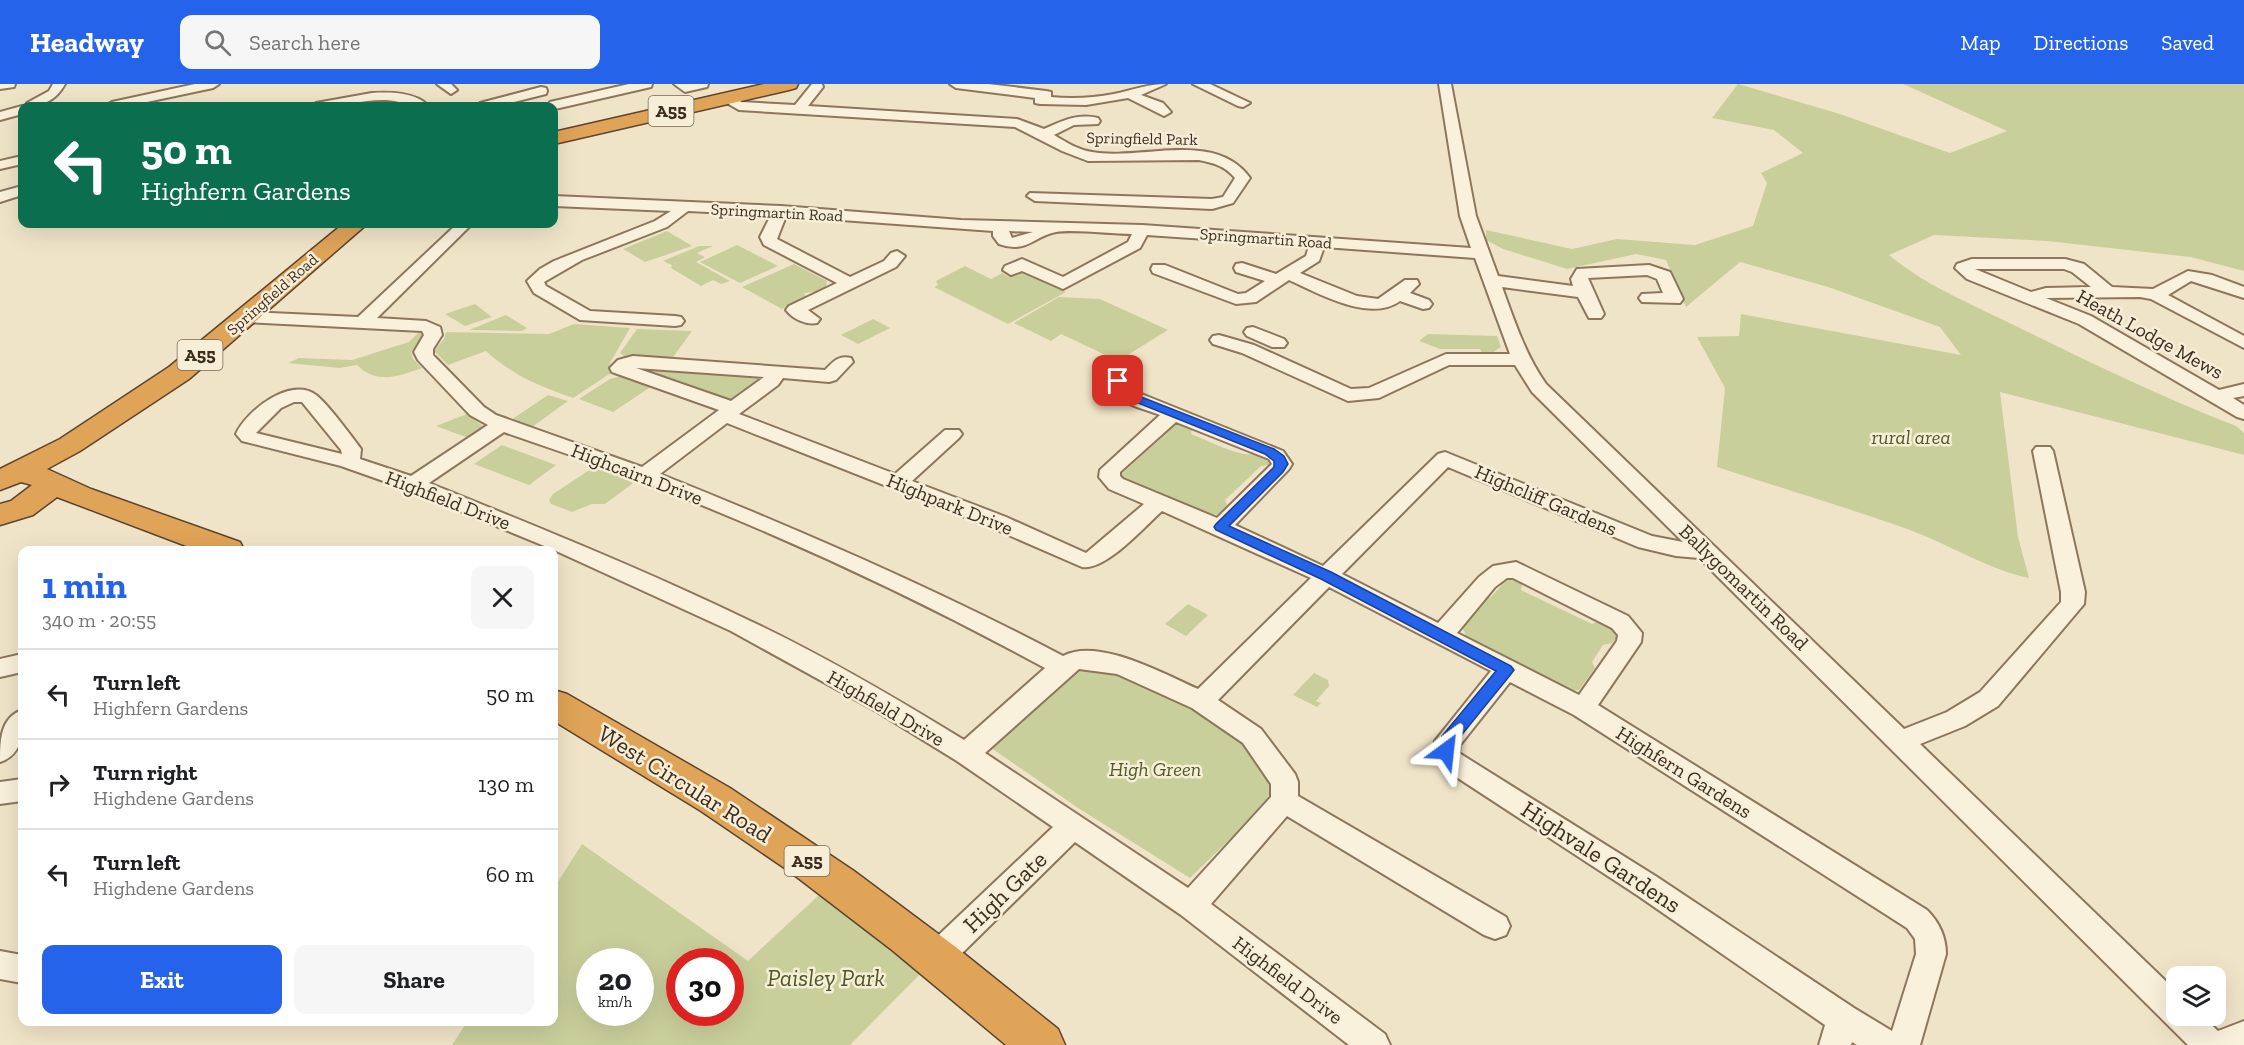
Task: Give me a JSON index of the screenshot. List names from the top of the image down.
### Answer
{
  "streets": {
    "highway": ["A55", "Springfield Road", "West Circular Road"],
    "street": [
      "Springfield Park",
      "Springmartin Road",
      "Heath Lodge Mews",
      "Highcairn Drive",
      "Highfield Drive",
      "Highcliff Gardens",
      "Highpark Drive",
      "Ballygomartin Road",
      "Highfern Gardens",
      "Highvale Gardens",
      "High Gate"
    ]
  },
  "crossings": [
    ["A55", "Springfield Park"],
    ["A55", "Springfield Road"],
    ["Springmartin Road", "Ballygomartin Road"],
    ["Springfield Road", "Highcairn Drive"],
    ["Highfield Drive", "High Gate"],
    ["Highcliff Gardens", "Ballygomartin Road"],
    ["Highcliff Gardens", "Highfern Gardens"],
    ["Highpark Drive", "Highfern Gardens"],
    ["Highfern Gardens", "Highvale Gardens"],
    ["West Circular Road", "High Gate"]
  ],
  "parks": ["rural area", "High Green", "Paisley Park"],
  "page": {
    "header": "Headway",
    "search": "Search here",
    "nav": ["Map", "Directions", "Saved"],
    "turn": ["50 m", "Highfern Gardens"],
    "heading": ["1 min", "340 m · 20:55"],
    "list": [
      {
        "name": "Turn left",
        "note": "Highfern Gardens",
        "value": "50 m"
      },
      {
        "name": "Turn right",
        "note": "Highdene Gardens",
        "value": "130 m"
      },
      {
        "name": "Turn left",
        "note": "Highdene Gardens",
        "value": "60 m"
      }
    ],
    "buttons": ["Exit", "Share"],
    "speed": "20 km/h",
    "limit": "30"
  }
}
